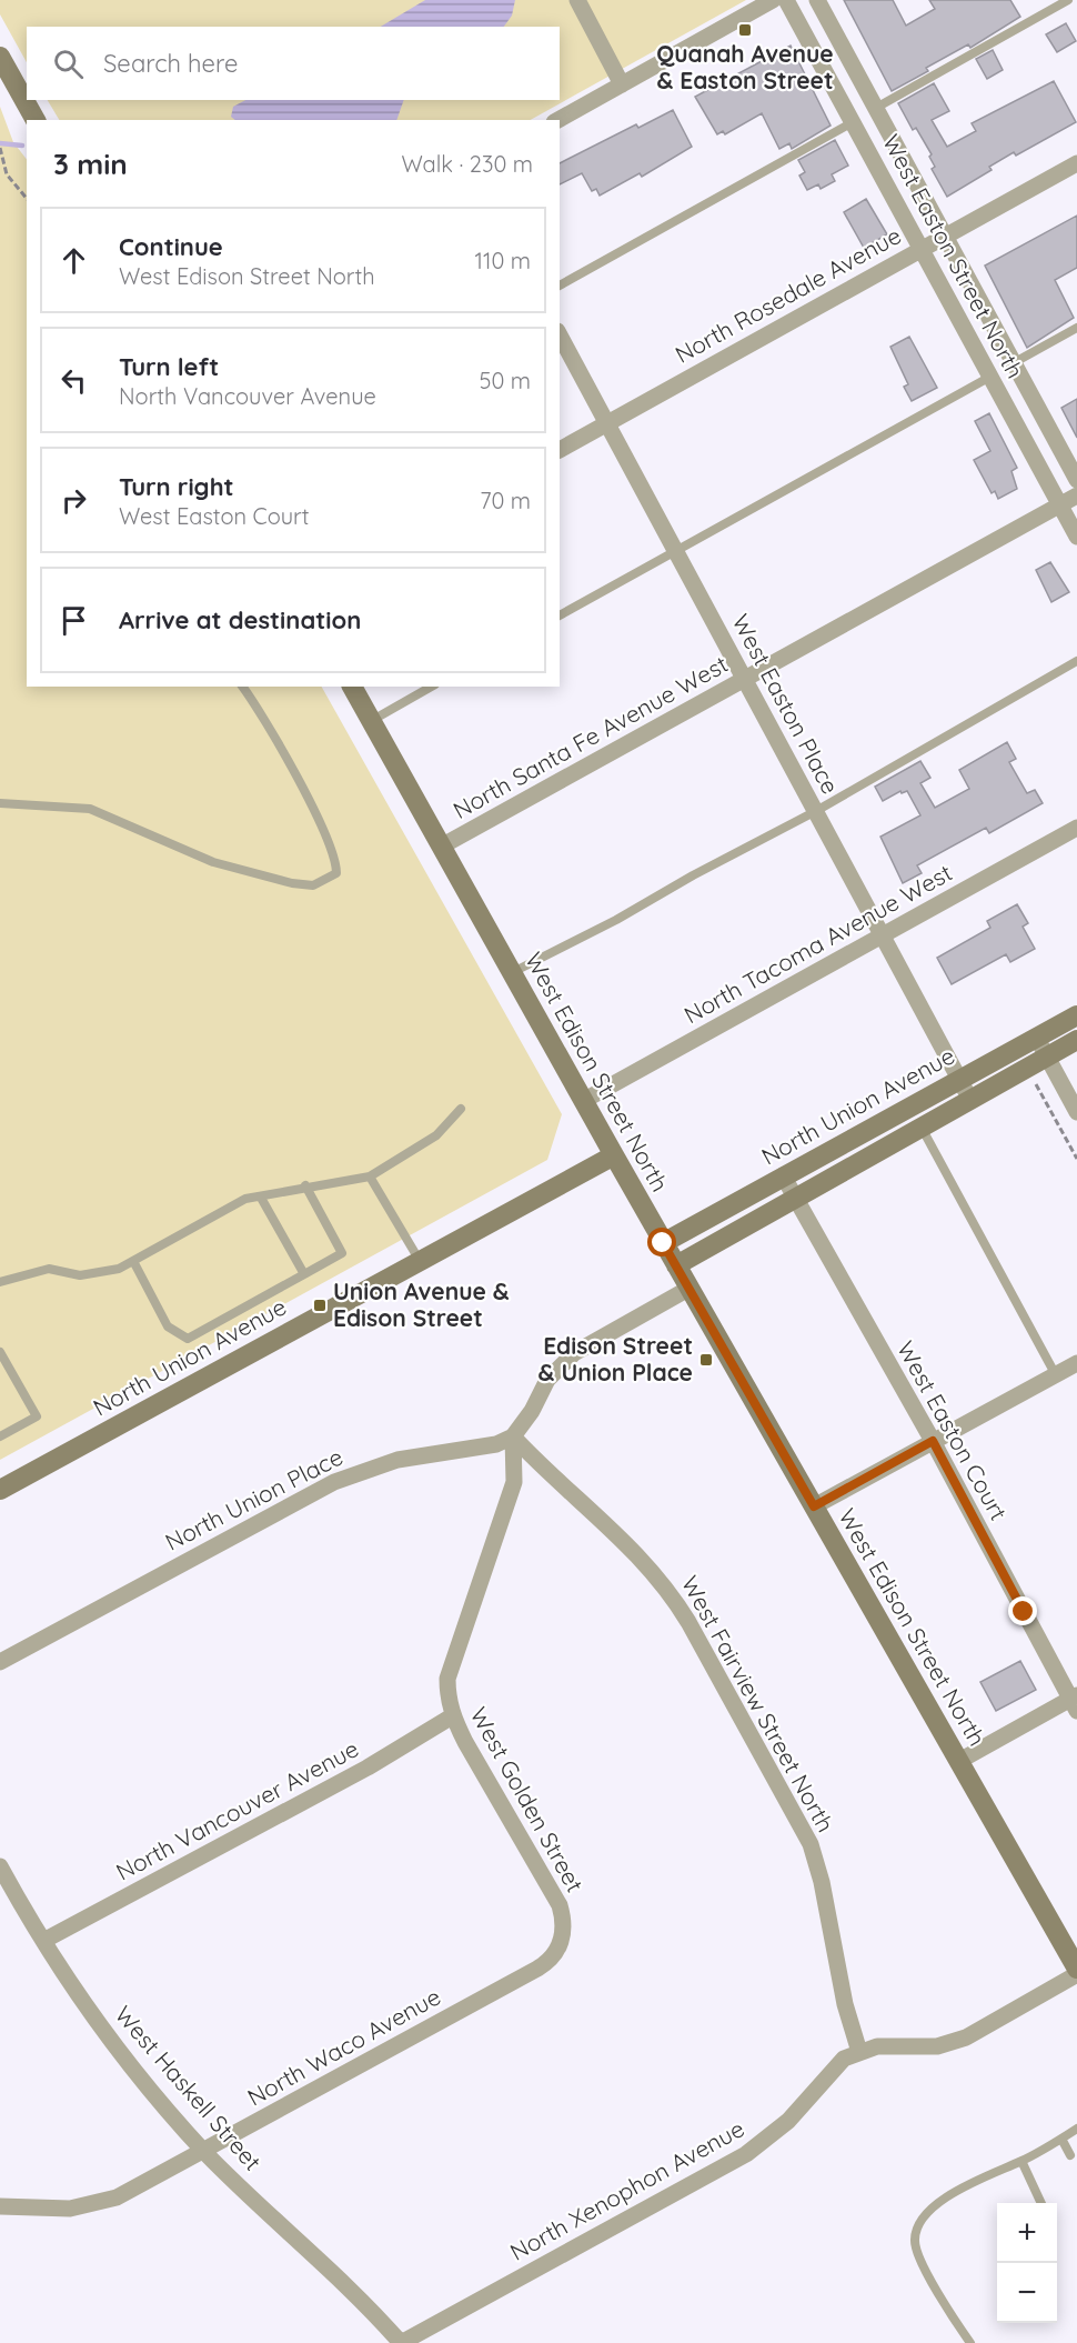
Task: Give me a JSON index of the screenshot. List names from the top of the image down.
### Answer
{
  "streets": {
    "street": [
      "West Easton Street North",
      "North Rosedale Avenue",
      "West Easton Place",
      "North Santa Fe Avenue West",
      "North Tacoma Avenue West",
      "West Edison Street North",
      "North Union Avenue",
      "West Easton Court",
      "North Union Place",
      "West Fairview Street North",
      "West Golden Street",
      "North Vancouver Avenue",
      "North Waco Avenue",
      "West Haskell Street",
      "North Xenophon Avenue"
    ]
  },
  "crossings": [
    ["West Easton Street North", "North Rosedale Avenue"],
    ["West Easton Street North", "North Santa Fe Avenue West"],
    ["North Rosedale Avenue", "West Easton Place"],
    ["West Easton Place", "North Santa Fe Avenue West"],
    ["West Easton Place", "North Tacoma Avenue West"],
    ["West Easton Place", "North Union Avenue"],
    ["North Santa Fe Avenue West", "West Edison Street North"],
    ["North Tacoma Avenue West", "West Edison Street North"],
    ["West Edison Street North", "North Union Avenue"],
    ["North Union Avenue", "West Easton Court"],
    ["North Union Place", "West Fairview Street North"],
    ["North Union Place", "West Golden Street"],
    ["West Fairview Street North", "West Golden Street"],
    ["West Fairview Street North", "North Xenophon Avenue"],
    ["West Golden Street", "North Vancouver Avenue"],
    ["West Golden Street", "North Waco Avenue"],
    ["North Vancouver Avenue", "West Haskell Street"],
    ["North Waco Avenue", "West Haskell Street"],
    ["West Haskell Street", "North Xenophon Avenue"]
  ],
  "places": {
    "transit": ["Quanah Avenue & Easton Street", "Union Avenue & Edison Street", "Edison Street & Union Place"]
  },
  "page": {
    "search": "Search here",
    "heading": ["3 min", "Walk · 230 m"],
    "list": [
      ["Continue", "West Edison Street North", "110 m"],
      ["Turn left", "North Vancouver Avenue", "50 m"],
      ["Turn right", "West Easton Court", "70 m"],
      "Arrive at destination"
    ],
    "map_buttons": ["+", "−"]
  }
}
